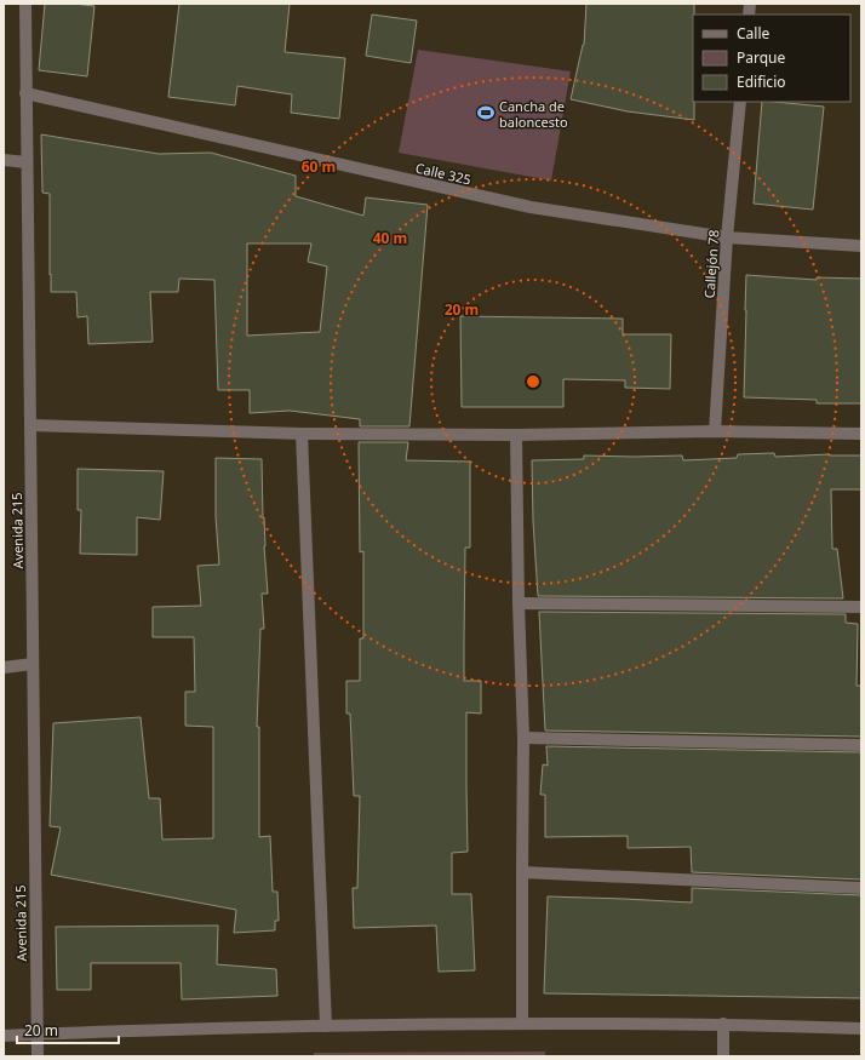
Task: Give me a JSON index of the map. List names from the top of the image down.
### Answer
{
  "streets": {
    "street": ["Calle 325", "Callejón 78", "Avenida 215"]
  },
  "crossings": [
    ["Calle 325", "Callejón 78"],
    ["Calle 325", "Avenida 215"]
  ],
  "places": {
    "sports": ["Cancha de baloncesto"]
  },
  "legend": ["Calle", "Parque", "Edificio"],
  "scale_bar": "20 m",
  "rings": ["60 m", "40 m", "20 m"]
}
